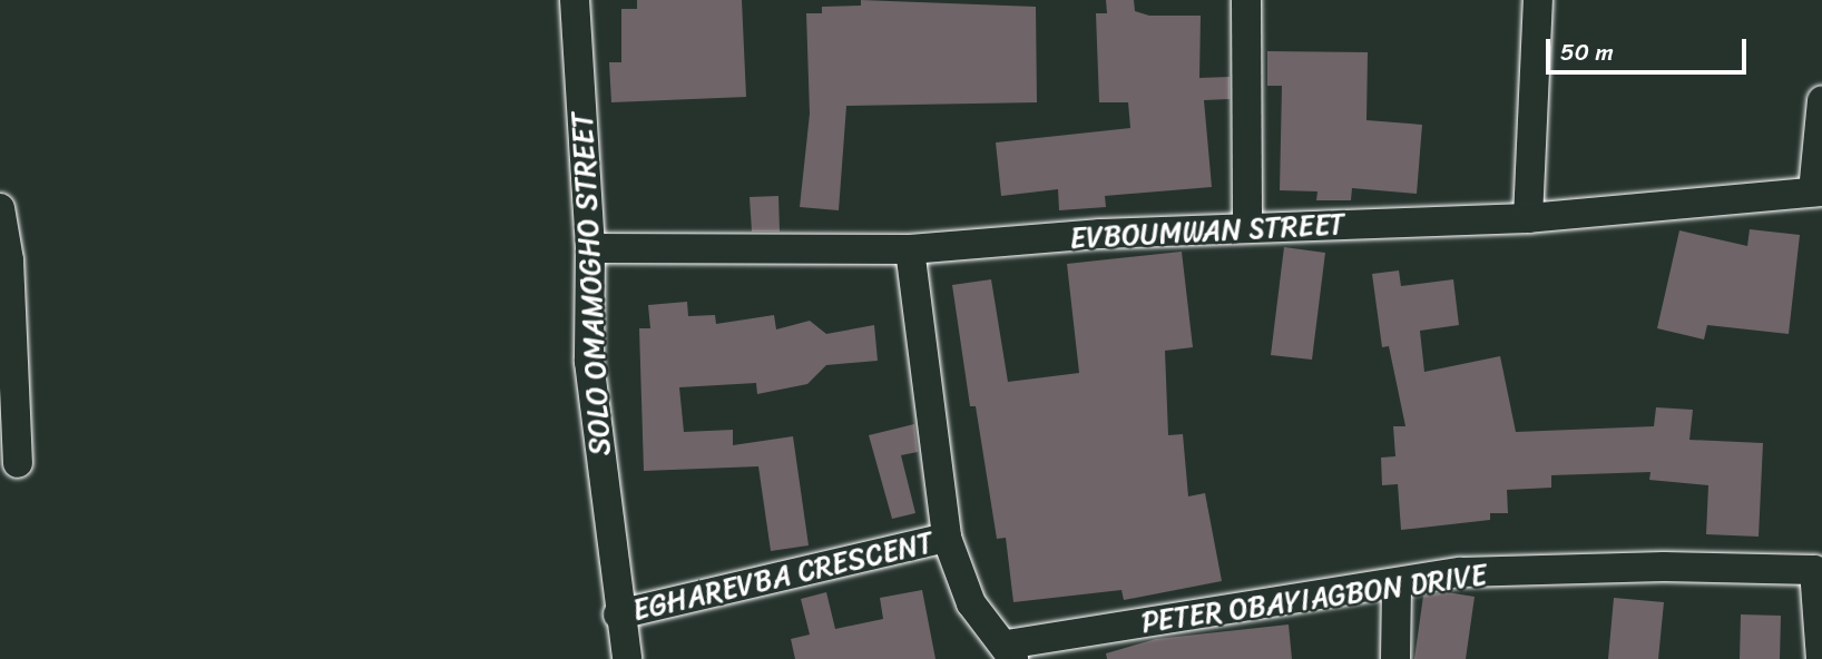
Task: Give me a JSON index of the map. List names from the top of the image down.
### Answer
{
  "streets": {
    "street": [
      "EVBOUMWAN STREET",
      "SOLO OMAMOGHO STREET",
      "EGHAREVBA CRESCENT",
      "PETER OBAYIAGBON DRIVE"
    ]
  },
  "crossings": [
    ["EVBOUMWAN STREET", "SOLO OMAMOGHO STREET"],
    ["SOLO OMAMOGHO STREET", "EGHAREVBA CRESCENT"]
  ],
  "scale_bar": "50 m"
}
